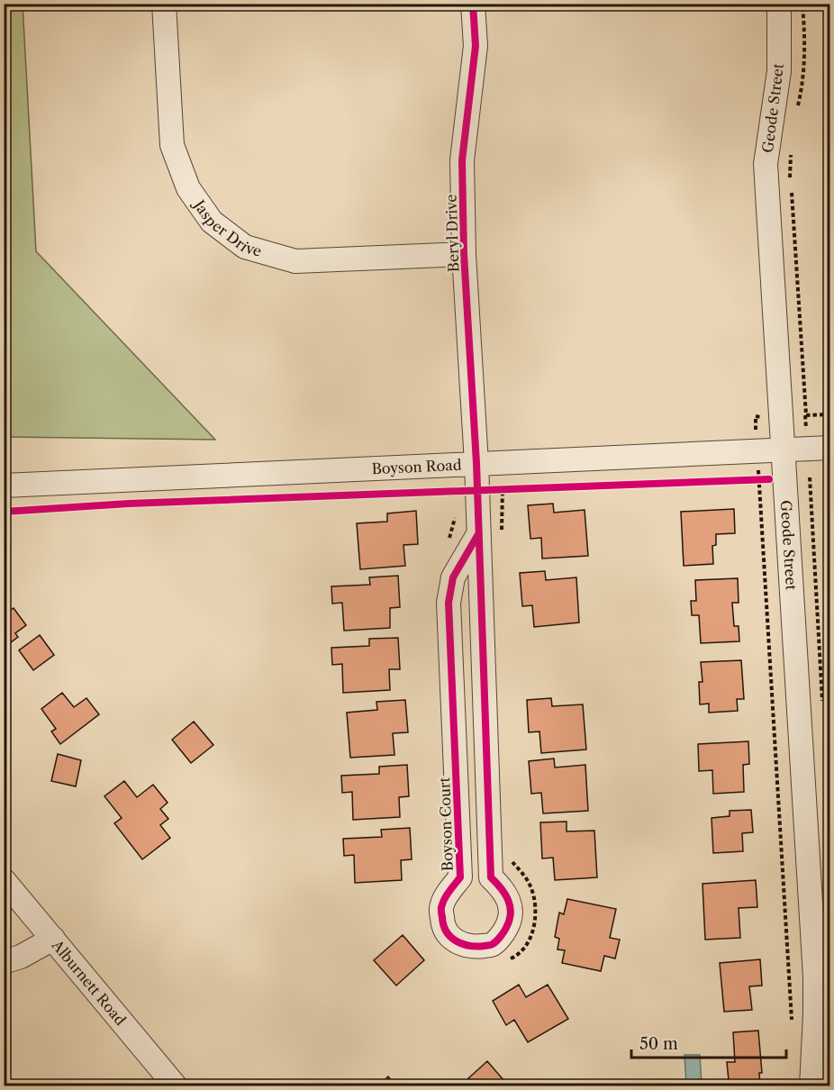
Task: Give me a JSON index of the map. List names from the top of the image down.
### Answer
{
  "streets": {
    "street": [
      "Geode Street",
      "Jasper Drive",
      "Beryl Drive",
      "Boyson Road",
      "Boyson Court",
      "Alburnett Road"
    ]
  },
  "crossings": [
    ["Geode Street", "Boyson Road"],
    ["Jasper Drive", "Beryl Drive"],
    ["Beryl Drive", "Boyson Road"],
    ["Beryl Drive", "Boyson Court"]
  ],
  "scale_bar": "50 m"
}
